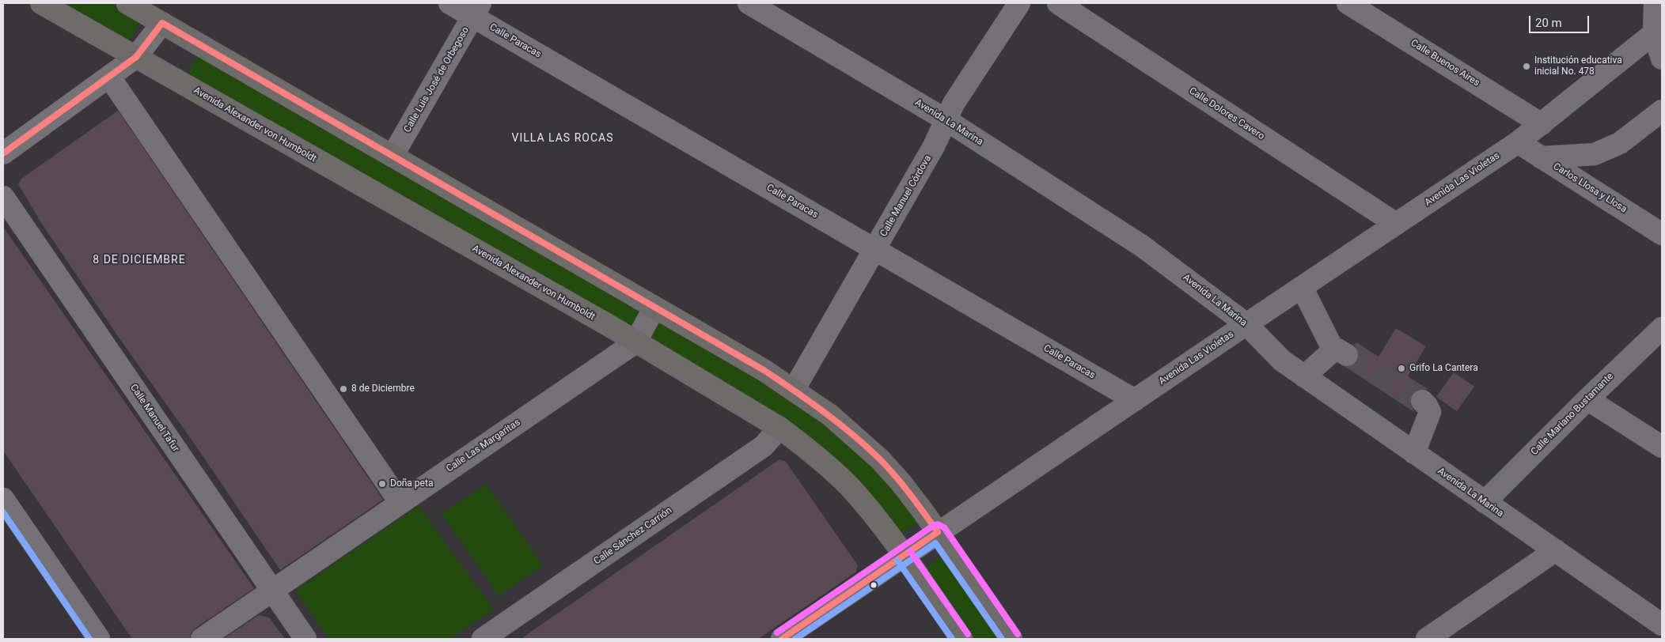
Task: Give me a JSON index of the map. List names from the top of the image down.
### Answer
{
  "streets": {
    "main road": ["Avenida Alexander von Humboldt"],
    "street": [
      "Calle Paracas",
      "Calle Buenos Aires",
      "Calle Luis José de Orbegoso",
      "Calle Dolores Cavero",
      "Avenida La Marina",
      "Avenida Las Violetas",
      "Carlos Llosa y Llosa",
      "Calle Manuel Córdova",
      "Calle Mariano Bustamante",
      "Calle Manuel Tafur",
      "Calle Las Margaritas",
      "Calle Sánchez Carrión"
    ]
  },
  "crossings": [
    ["Calle Paracas", "Calle Luis José de Orbegoso"],
    ["Calle Paracas", "Avenida Las Violetas"],
    ["Calle Paracas", "Calle Manuel Córdova"],
    ["Calle Buenos Aires", "Avenida Las Violetas"],
    ["Calle Dolores Cavero", "Avenida Las Violetas"],
    ["Avenida La Marina", "Avenida Las Violetas"],
    ["Avenida La Marina", "Calle Manuel Córdova"],
    ["Avenida La Marina", "Calle Mariano Bustamante"],
    ["Avenida Alexander von Humboldt", "Avenida Las Violetas"],
    ["Avenida Alexander von Humboldt", "Calle Las Margaritas"],
    ["Avenida Alexander von Humboldt", "Calle Sánchez Carrión"],
    ["Avenida Las Violetas", "Carlos Llosa y Llosa"],
    ["Calle Manuel Tafur", "Calle Las Margaritas"]
  ],
  "districts": ["VILLA LAS ROCAS", "8 DE DICIEMBRE"],
  "places": [
    "Institución educativa inicial No. 478",
    "Grifo La Cantera",
    "8 de Diciembre",
    "Doña peta"
  ],
  "scale_bar": "20 m"
}
